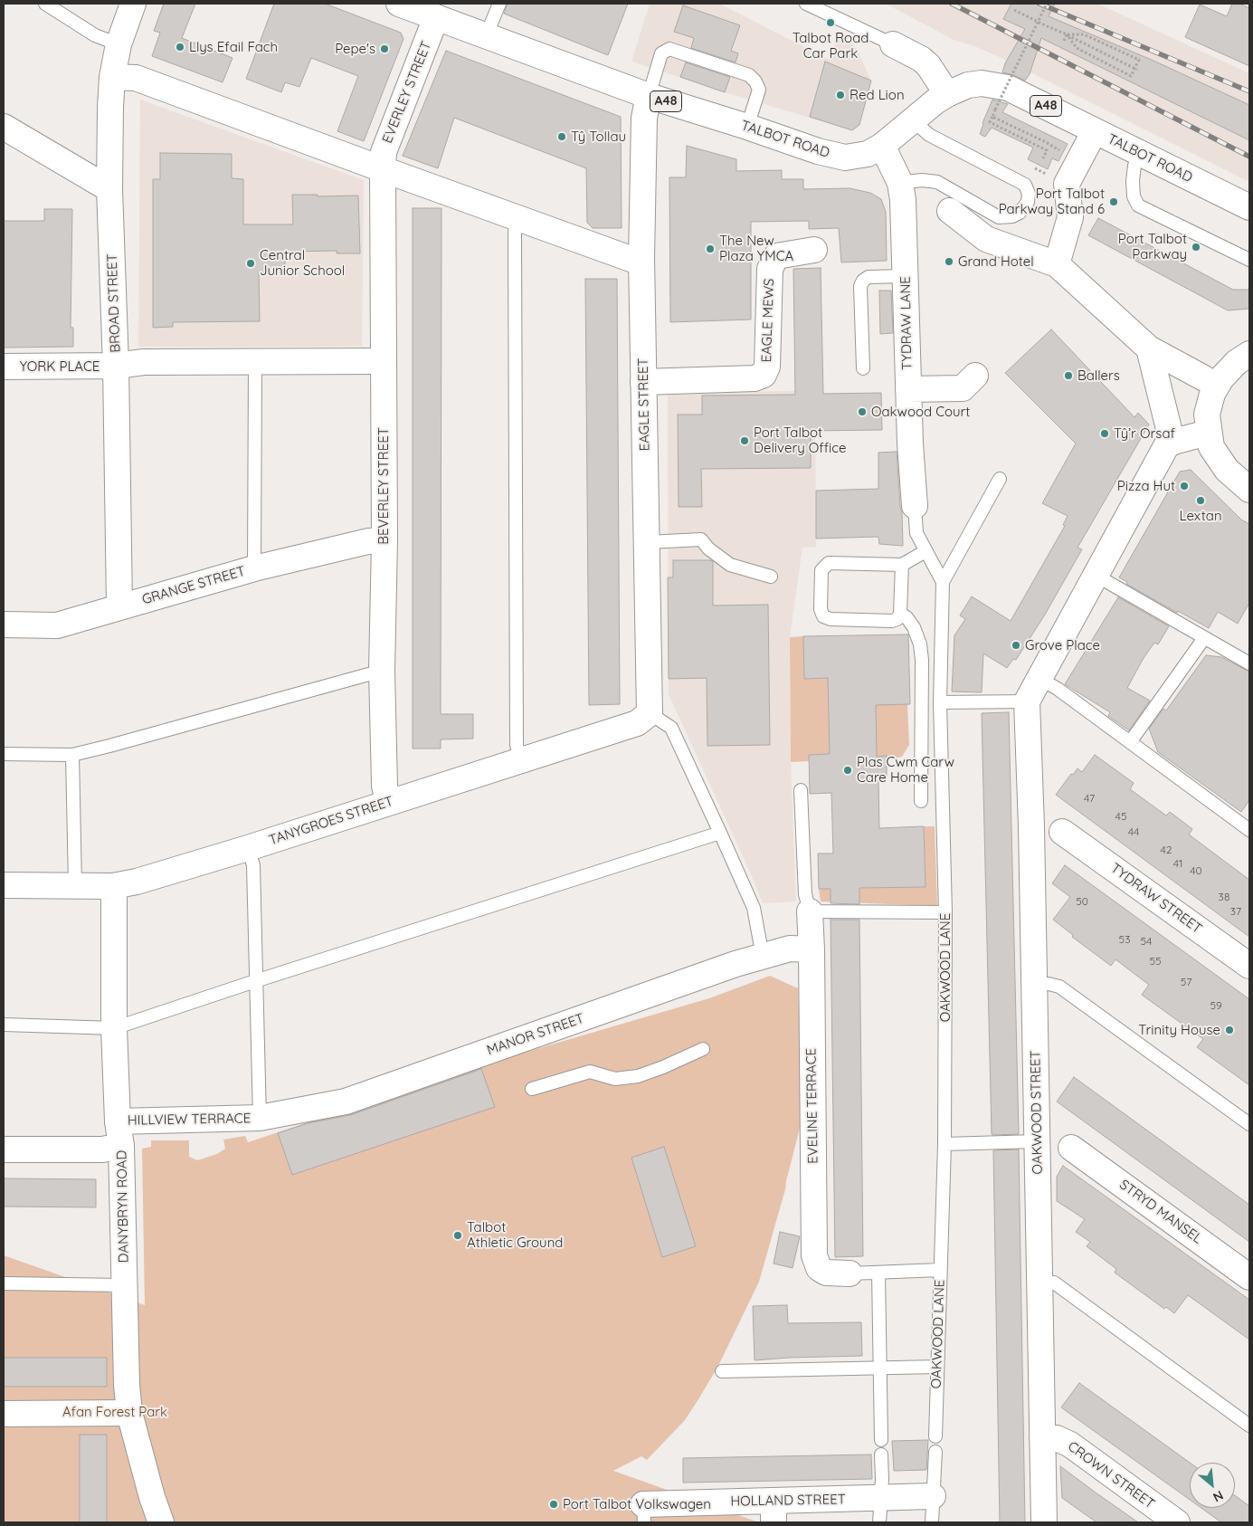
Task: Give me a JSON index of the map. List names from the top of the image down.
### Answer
{
  "streets": {
    "street": [
      "EVERLEY STREET",
      "A48",
      "TALBOT ROAD",
      "BROAD STREET",
      "EAGLE MEWS",
      "TYDRAW LANE",
      "YORK PLACE",
      "EAGLE STREET",
      "BEVERLEY STREET",
      "GRANGE STREET",
      "TANYGROES STREET",
      "TYDRAW STREET",
      "MANOR STREET",
      "EVELINE TERRACE",
      "OAKWOOD STREET",
      "HILLVIEW TERRACE",
      "DANYBRYN ROAD",
      "STRYD MANSEL",
      "CROWN STREET",
      "HOLLAND STREET"
    ],
    "lane": ["OAKWOOD LANE"]
  },
  "crossings": [
    ["EVERLEY STREET", "TALBOT ROAD"],
    ["EVERLEY STREET", "BEVERLEY STREET"],
    ["TALBOT ROAD", "TYDRAW LANE"],
    ["TALBOT ROAD", "EAGLE STREET"],
    ["BROAD STREET", "YORK PLACE"],
    ["BROAD STREET", "GRANGE STREET"],
    ["EAGLE MEWS", "EAGLE STREET"],
    ["YORK PLACE", "BEVERLEY STREET"],
    ["EAGLE STREET", "TANYGROES STREET"],
    ["BEVERLEY STREET", "GRANGE STREET"],
    ["BEVERLEY STREET", "TANYGROES STREET"],
    ["TANYGROES STREET", "DANYBRYN ROAD"],
    ["MANOR STREET", "EVELINE TERRACE"],
    ["MANOR STREET", "HILLVIEW TERRACE"],
    ["OAKWOOD STREET", "CROWN STREET"],
    ["HILLVIEW TERRACE", "DANYBRYN ROAD"]
  ],
  "parks": ["Afan Forest Park"],
  "places": [
    "Talbot Road Car Park",
    "Llys Efail Fach",
    "Pepe's",
    "Red Lion",
    "Tŷ Tollau",
    "Port Talbot Parkway Stand 6",
    "Port Talbot Parkway",
    "The New Plaza YMCA",
    "Grand Hotel",
    "Central Junior School",
    "Ballers",
    "Oakwood Court",
    "Tŷ’r Orsaf",
    "Port Talbot Delivery Office",
    "Pizza Hut",
    "Lextan",
    "Grove Place",
    "Plas Cwm Carw Care Home",
    "Trinity House",
    "Talbot Athletic Ground",
    "Port Talbot Volkswagen"
  ],
  "house_numbers": [
    "47",
    "45",
    "44",
    "42",
    "41",
    "40",
    "38",
    "50",
    "37",
    "53",
    "54",
    "55",
    "57",
    "59"
  ],
  "north": "bottom right"
}
